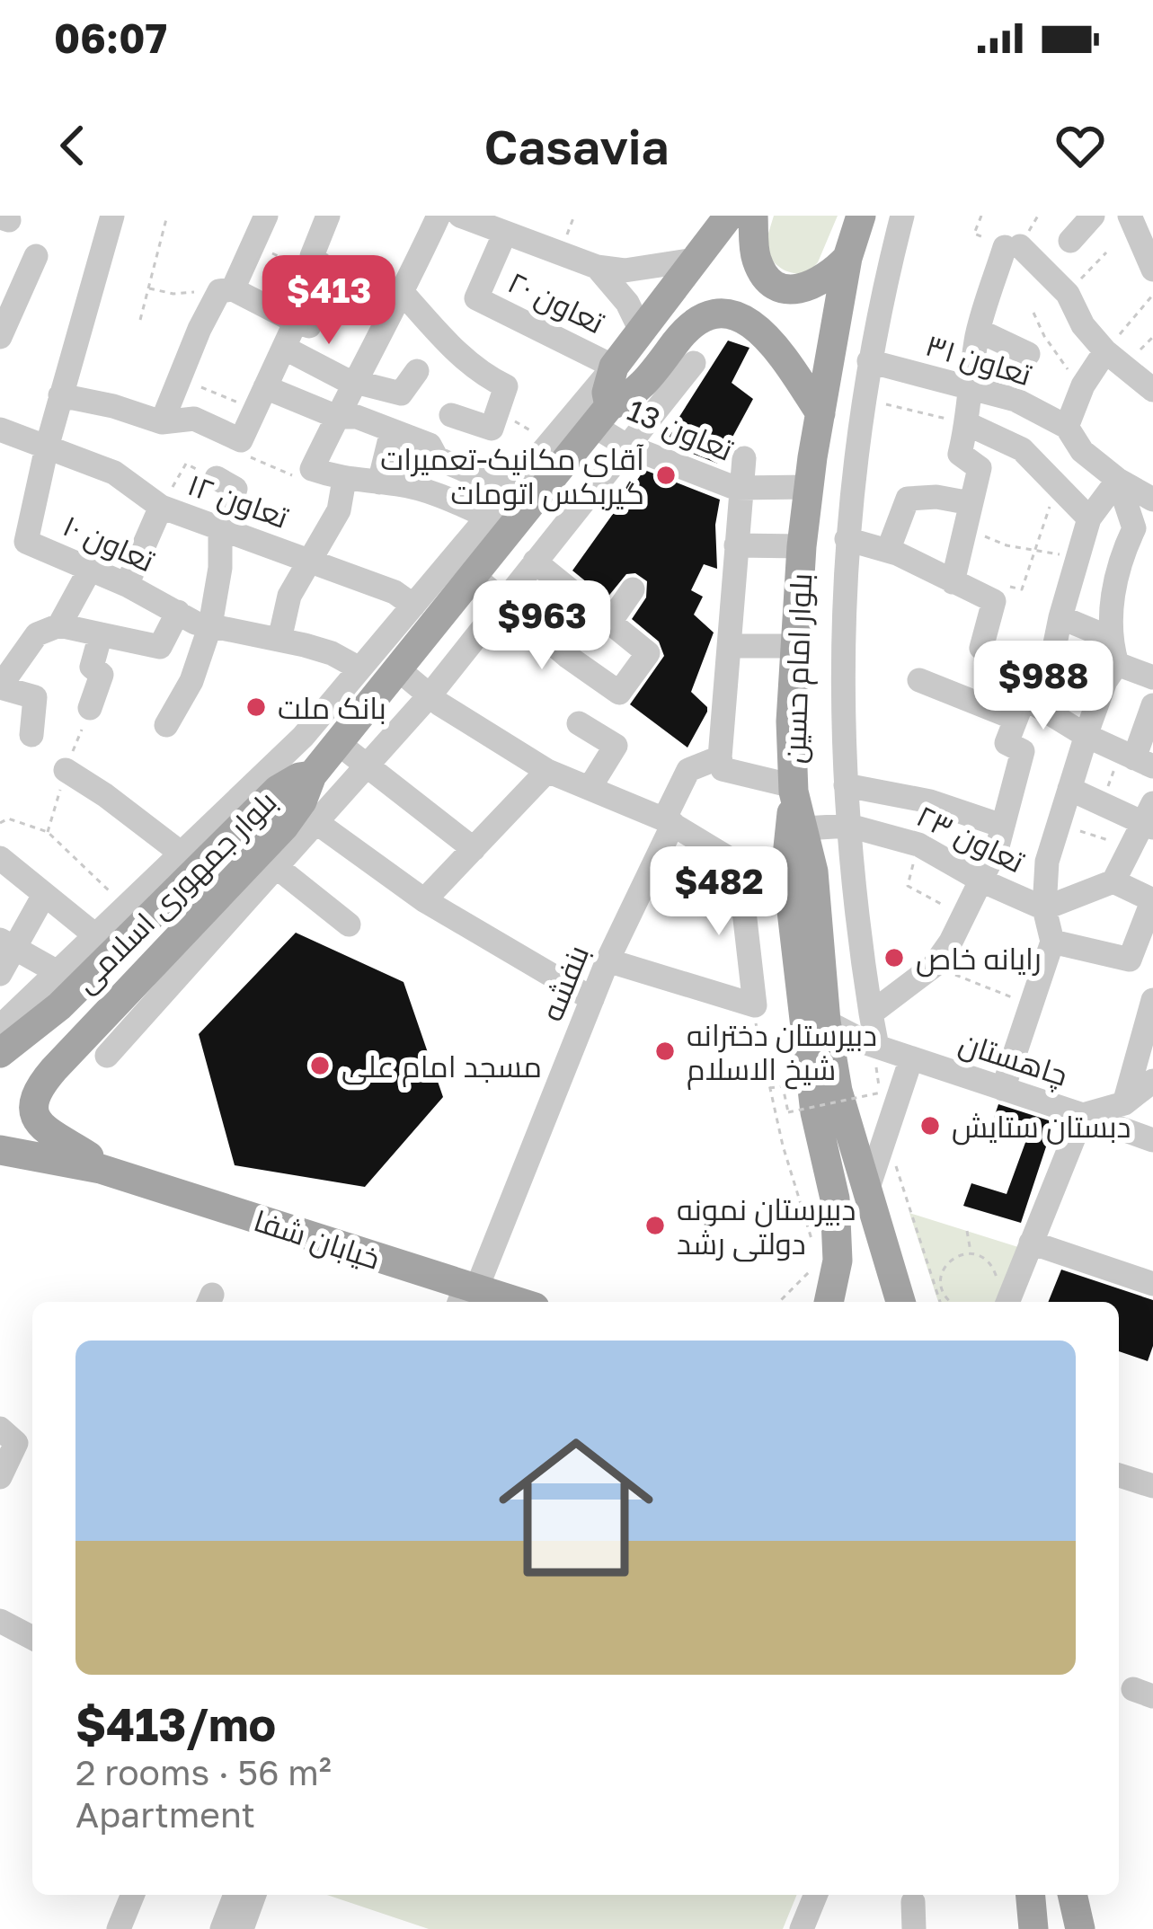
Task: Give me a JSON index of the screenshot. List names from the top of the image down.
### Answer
{
  "streets": {
    "main road": ["بلوار امام حسین", "بلوار جمهوری اسلامی", "خیابان شفا"],
    "street": [
      "تعاون ۲۰",
      "تعاون ۳۱",
      "تعاون 13",
      "تعاون ۱۲",
      "تعاون ۱۰",
      "تعاون ۲۳",
      "بنفشه",
      "چاهستان"
    ]
  },
  "crossings": [
    ["تعاون 13", "بلوار امام حسین"],
    ["تعاون 13", "بلوار جمهوری اسلامی"],
    ["تعاون ۱۲", "تعاون ۱۰"],
    ["بلوار امام حسین", "تعاون ۲۳"],
    ["بلوار امام حسین", "چاهستان"],
    ["بنفشه", "خیابان شفا"]
  ],
  "places": [
    "آقای مکانیک-تعمیرات گیربکس اتومات",
    "بانک ملت",
    "رایانه خاص",
    "دبیرستان دخترانه شیخ الاسلام",
    "مسجد امام علی",
    "دبستان ستایش",
    "دبیرستان نمونه دولتی رشد"
  ],
  "page": {
    "status": "06:07",
    "header": "Casavia",
    "price": [
      "$413",
      "$963",
      "$988",
      "$482"
    ],
    "list": [
      {
        "name": "$413/mo",
        "note": "2 rooms · 56 m² · Apartment"
      }
    ]
  }
}
